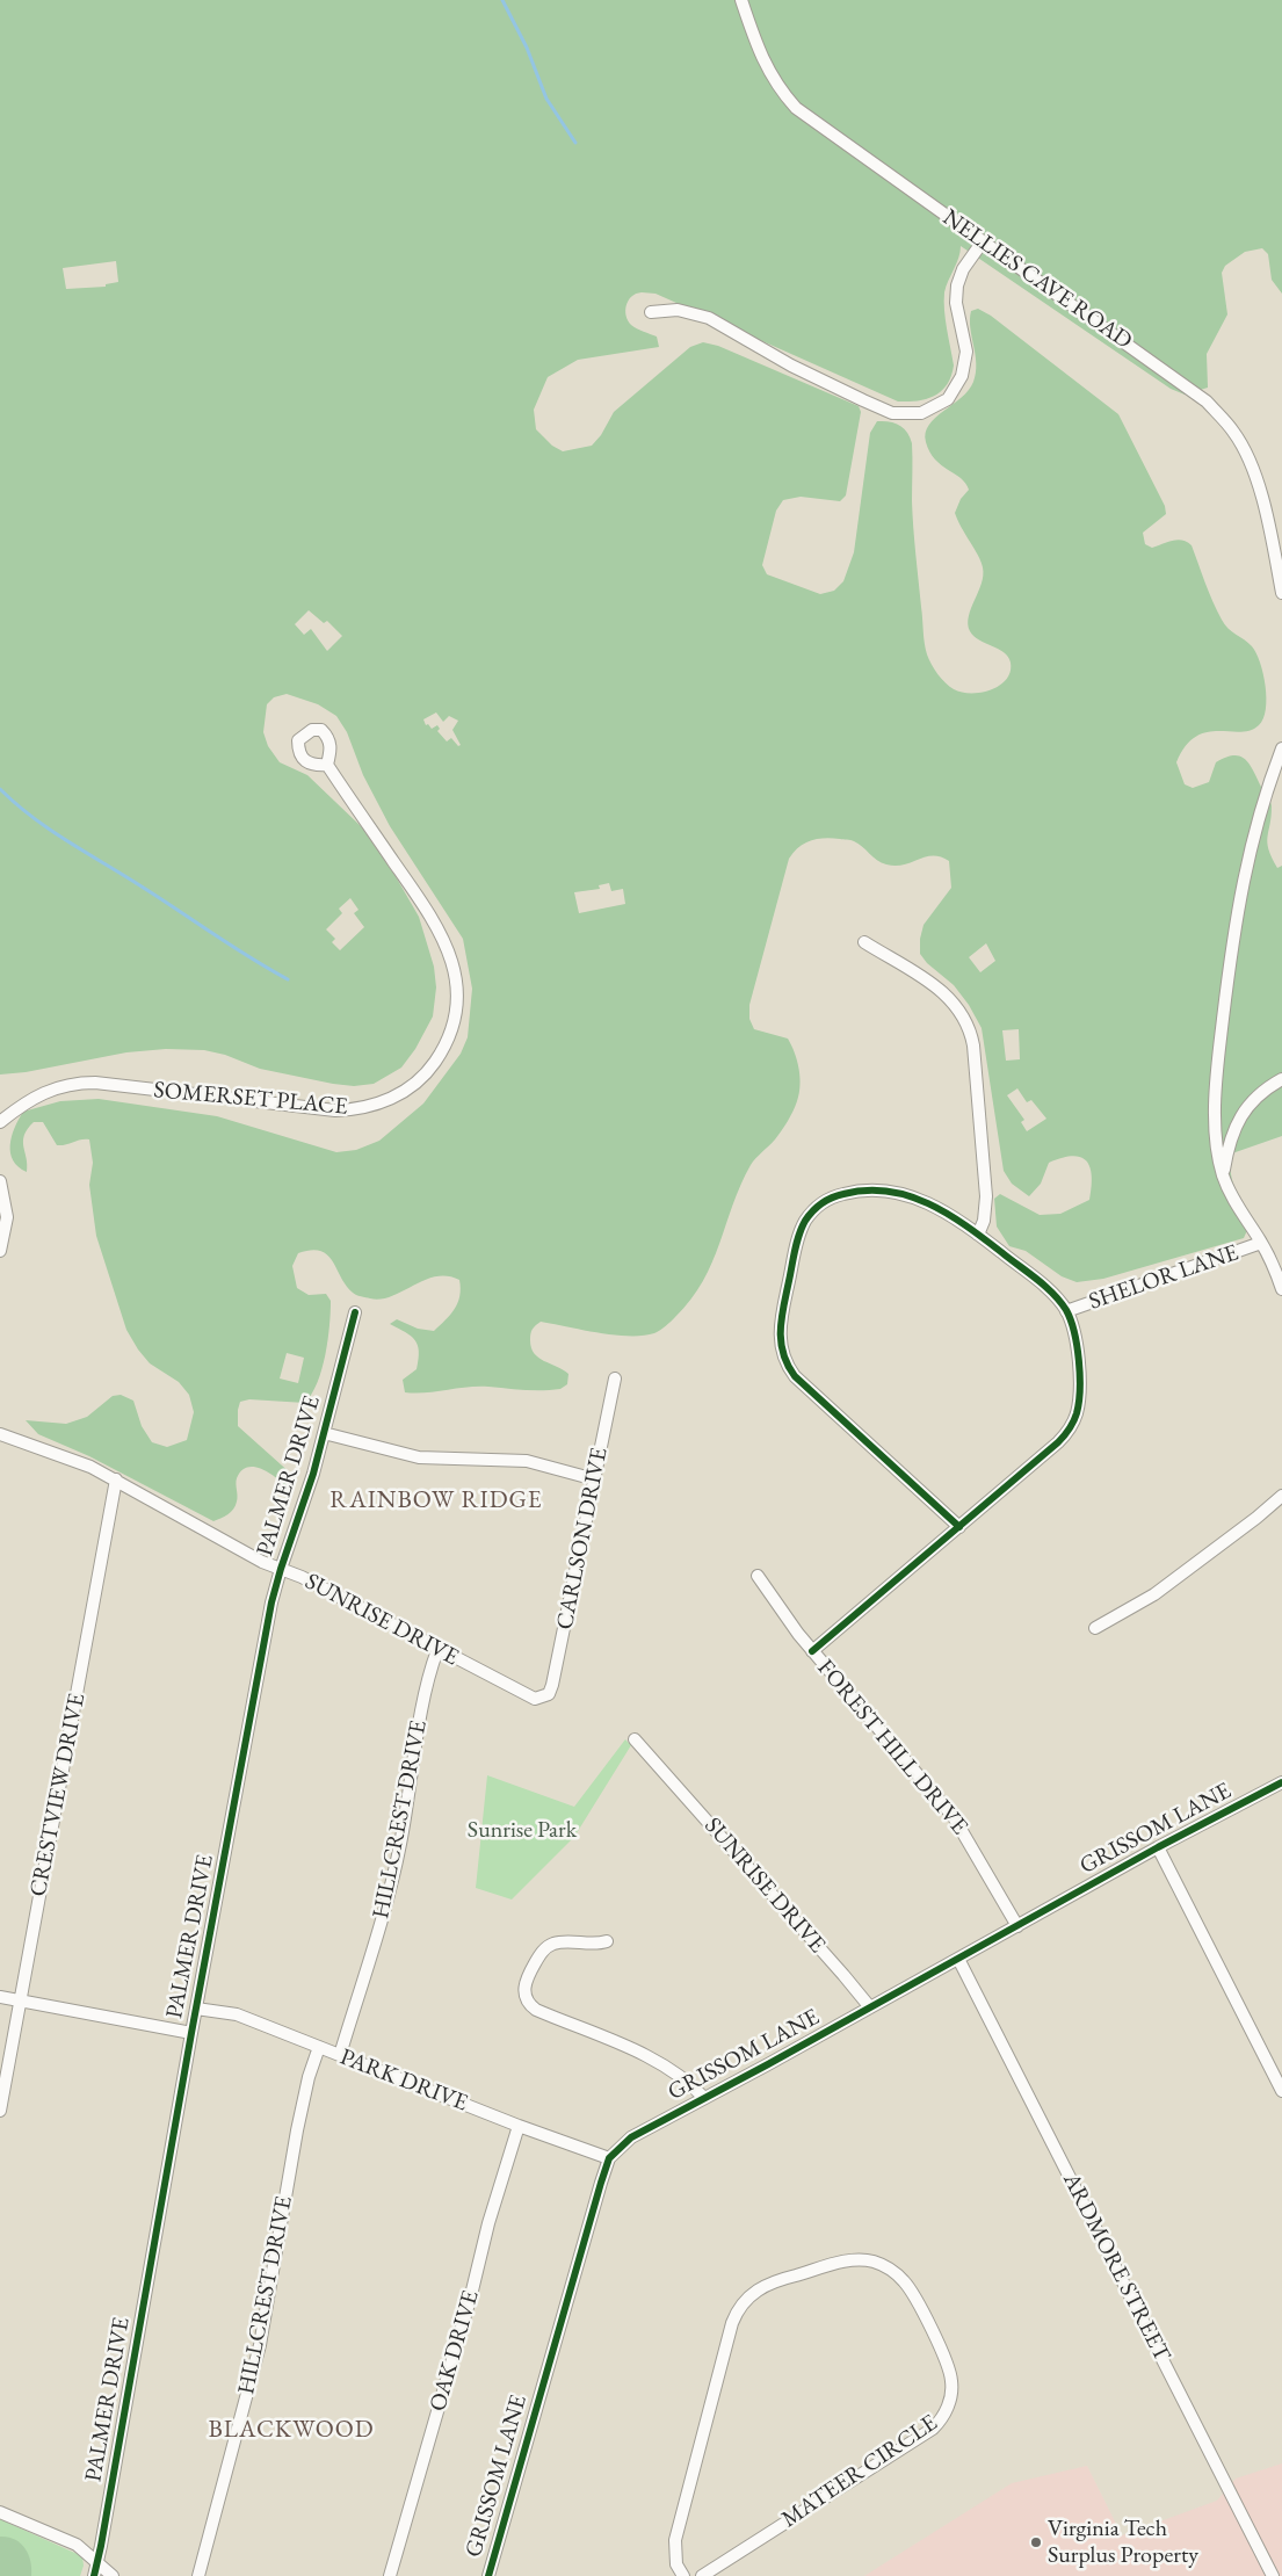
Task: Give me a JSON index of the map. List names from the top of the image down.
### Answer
{
  "streets": {
    "street": [
      "NELLIES CAVE ROAD",
      "SOMERSET PLACE",
      "SHELOR LANE",
      "PALMER DRIVE",
      "CARLSON DRIVE",
      "SUNRISE DRIVE",
      "FOREST HILL DRIVE",
      "CRESTVIEW DRIVE",
      "HILLCREST DRIVE",
      "GRISSOM LANE",
      "PARK DRIVE",
      "ARDMORE STREET",
      "OAK DRIVE",
      "MATEER CIRCLE"
    ]
  },
  "crossings": [
    ["PALMER DRIVE", "SUNRISE DRIVE"],
    ["PALMER DRIVE", "PARK DRIVE"],
    ["CARLSON DRIVE", "SUNRISE DRIVE"],
    ["SUNRISE DRIVE", "CRESTVIEW DRIVE"],
    ["SUNRISE DRIVE", "HILLCREST DRIVE"],
    ["SUNRISE DRIVE", "GRISSOM LANE"],
    ["FOREST HILL DRIVE", "GRISSOM LANE"],
    ["HILLCREST DRIVE", "PARK DRIVE"],
    ["GRISSOM LANE", "PARK DRIVE"],
    ["GRISSOM LANE", "ARDMORE STREET"],
    ["PARK DRIVE", "OAK DRIVE"]
  ],
  "districts": ["RAINBOW RIDGE", "BLACKWOOD"],
  "parks": ["Sunrise Park"],
  "places": ["Virginia Tech Surplus Property"]
}
